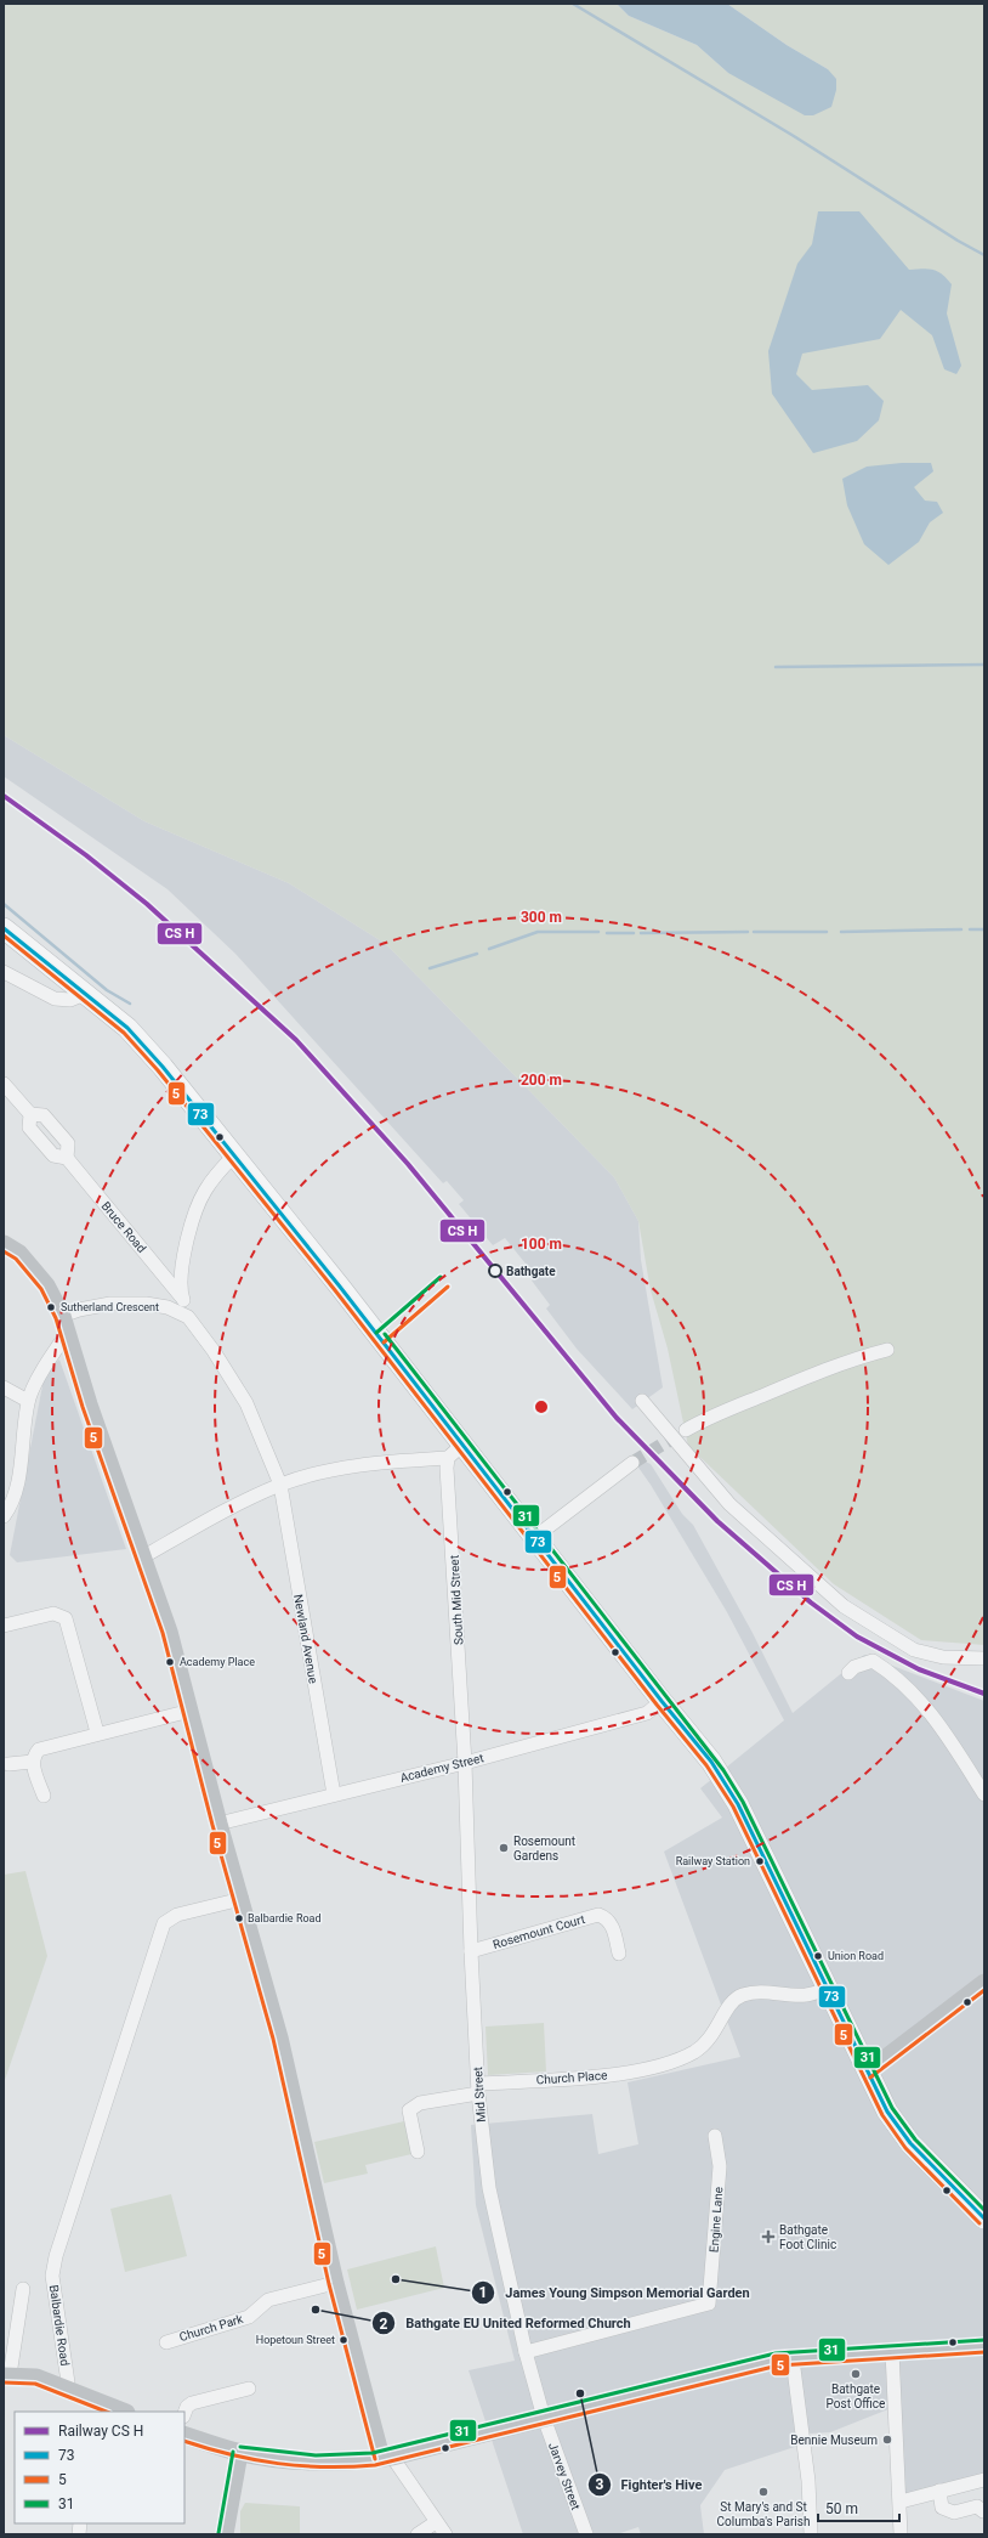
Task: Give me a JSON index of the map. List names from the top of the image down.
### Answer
{
  "streets": {
    "street": [
      "Bruce Road",
      "South Mid Street",
      "Newland Avenue",
      "Academy Street",
      "Rosemount Court",
      "Church Place",
      "Mid Street",
      "Engine Lane",
      "Balbardie Road",
      "Church Park",
      "Jarvey Street"
    ]
  },
  "crossings": [
    ["South Mid Street", "Academy Street"],
    ["South Mid Street", "Mid Street"],
    ["Newland Avenue", "Academy Street"],
    ["Academy Street", "Mid Street"],
    ["Rosemount Court", "Mid Street"],
    ["Church Place", "Mid Street"],
    ["Mid Street", "Engine Lane"],
    ["Mid Street", "Jarvey Street"]
  ],
  "places": {
    "other": [
      "Bathgate",
      "Sutherland Crescent",
      "Academy Place",
      "Rosemount Gardens",
      "Railway Station",
      "Balbardie Road",
      "Union Road",
      "James Young Simpson Memorial Garden",
      "Bathgate EU United Reformed Church",
      "Hopetoun Street",
      "Bathgate Post Office",
      "Fighter's Hive",
      "Bennie Museum",
      "St Mary's and St Columba's Parish"
    ],
    "health": ["Bathgate Foot Clinic"]
  },
  "lines": ["transit line 73", "transit line 5", "transit line 31"],
  "legend": [
    "Railway CS H",
    "73",
    "5",
    "31"
  ],
  "scale_bar": "50 m",
  "rings": ["300 m", "200 m", "100 m"]
}
